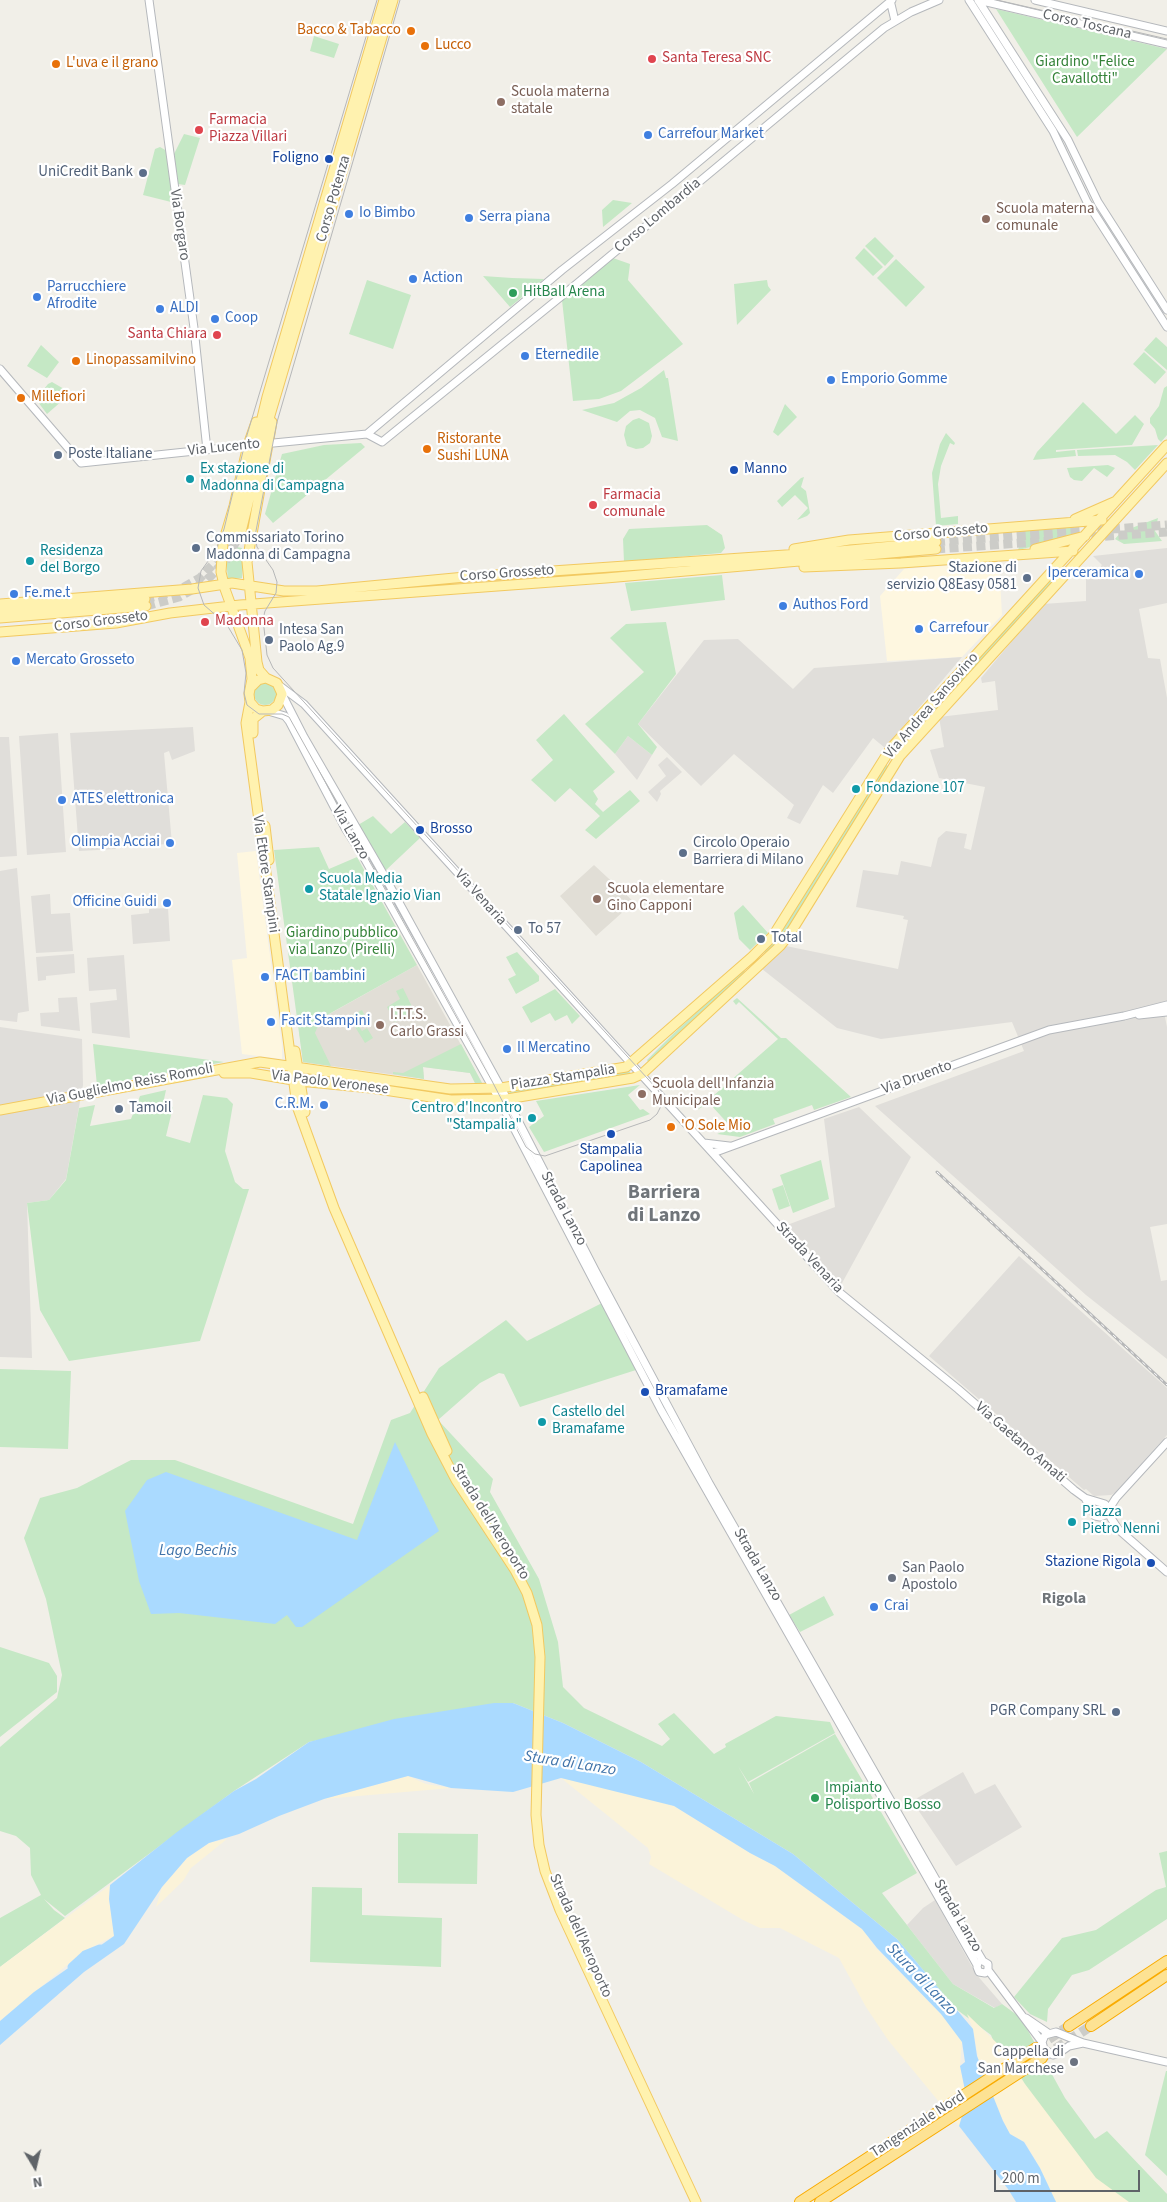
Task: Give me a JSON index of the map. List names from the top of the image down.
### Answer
{
  "streets": {
    "highway": ["Tangenziale Nord"],
    "main road": [
      "Corso Potenza",
      "Corso Grosseto",
      "Via Andrea Sansovino",
      "Via Ettore Stampini",
      "Piazza Stampalia",
      "Via Paolo Veronese",
      "Via Guglielmo Reiss Romoli",
      "Strada dell'Aeroporto"
    ],
    "street": [
      "Corso Toscana",
      "Corso Lombardia",
      "Via Borgaro",
      "Via Lucento",
      "Via Lanzo",
      "Via Venaria",
      "Via Druento",
      "Strada Lanzo",
      "Strada Venaria",
      "Via Gaetano Amati"
    ]
  },
  "crossings": [
    ["Corso Potenza", "Via Lucento"],
    ["Corso Potenza", "Corso Grosseto"],
    ["Corso Potenza", "Via Lanzo"],
    ["Corso Potenza", "Via Ettore Stampini"],
    ["Corso Potenza", "Via Venaria"],
    ["Corso Lombardia", "Via Lucento"],
    ["Via Borgaro", "Via Lucento"],
    ["Corso Grosseto", "Via Andrea Sansovino"],
    ["Via Andrea Sansovino", "Via Venaria"],
    ["Via Andrea Sansovino", "Piazza Stampalia"],
    ["Via Lanzo", "Via Ettore Stampini"],
    ["Via Lanzo", "Via Venaria"],
    ["Via Lanzo", "Piazza Stampalia"],
    ["Via Lanzo", "Via Paolo Veronese"],
    ["Via Lanzo", "Strada Lanzo"],
    ["Via Ettore Stampini", "Via Venaria"],
    ["Via Ettore Stampini", "Via Paolo Veronese"],
    ["Via Ettore Stampini", "Strada dell'Aeroporto"],
    ["Via Venaria", "Piazza Stampalia"],
    ["Via Venaria", "Strada Venaria"],
    ["Piazza Stampalia", "Via Paolo Veronese"],
    ["Via Druento", "Strada Venaria"],
    ["Via Paolo Veronese", "Via Guglielmo Reiss Romoli"],
    ["Strada Venaria", "Via Gaetano Amati"]
  ],
  "districts": ["Barriera di Lanzo", "Rigola"],
  "water": ["Lago Bechis", "Stura di Lanzo"],
  "parks": ["Giardino \"Felice Cavallotti\"", "Giardino pubblico via Lanzo (Pirelli)"],
  "places": [
    "Bacco & Tabacco",
    "Lucco",
    "Santa Teresa SNC",
    "L'uva e il grano",
    "Scuola materna statale",
    "Farmacia Piazza Villari",
    "Carrefour Market",
    "Foligno",
    "UniCredit Bank",
    "Io Bimbo",
    "Serra piana",
    "Scuola materna comunale",
    "Action",
    "HitBall Arena",
    "Parrucchiere Afrodite",
    "ALDI",
    "Coop",
    "Santa Chiara",
    "Eternedile",
    "Linopassamilvino",
    "Emporio Gomme",
    "Millefiori",
    "Ristorante Sushi LUNA",
    "Poste Italiane",
    "Manno",
    "Ex stazione di Madonna di Campagna",
    "Farmacia comunale",
    "Commissariato Torino Madonna di Campagna",
    "Residenza del Borgo",
    "Iperceramica",
    "Stazione di servizio Q8Easy 0581",
    "Fe.me.t",
    "Authos Ford",
    "Madonna",
    "Carrefour",
    "Intesa San Paolo Ag.9",
    "Mercato Grosseto",
    "Fondazione 107",
    "ATES elettronica",
    "Brosso",
    "Olimpia Acciai",
    "Circolo Operaio Barriera di Milano",
    "Scuola Media Statale Ignazio Vian",
    "Scuola elementare Gino Capponi",
    "Officine Guidi",
    "To 57",
    "Total",
    "FACIT bambini",
    "Facit Stampini",
    "I.T.T.S. Carlo Grassi",
    "Il Mercatino",
    "Scuola dell'Infanzia Municipale",
    "C.R.M.",
    "Tamoil",
    "Centro d'Incontro \"Stampalia\"",
    "'O Sole Mio",
    "Stampalia Capolinea",
    "Bramafame",
    "Castello del Bramafame",
    "Piazza Pietro Nenni",
    "Stazione Rigola",
    "San Paolo Apostolo",
    "Crai",
    "PGR Company SRL",
    "Impianto Polisportivo Bosso",
    "Cappella di San Marchese"
  ],
  "scale_bar": "200 m",
  "north": "bottom"
}
